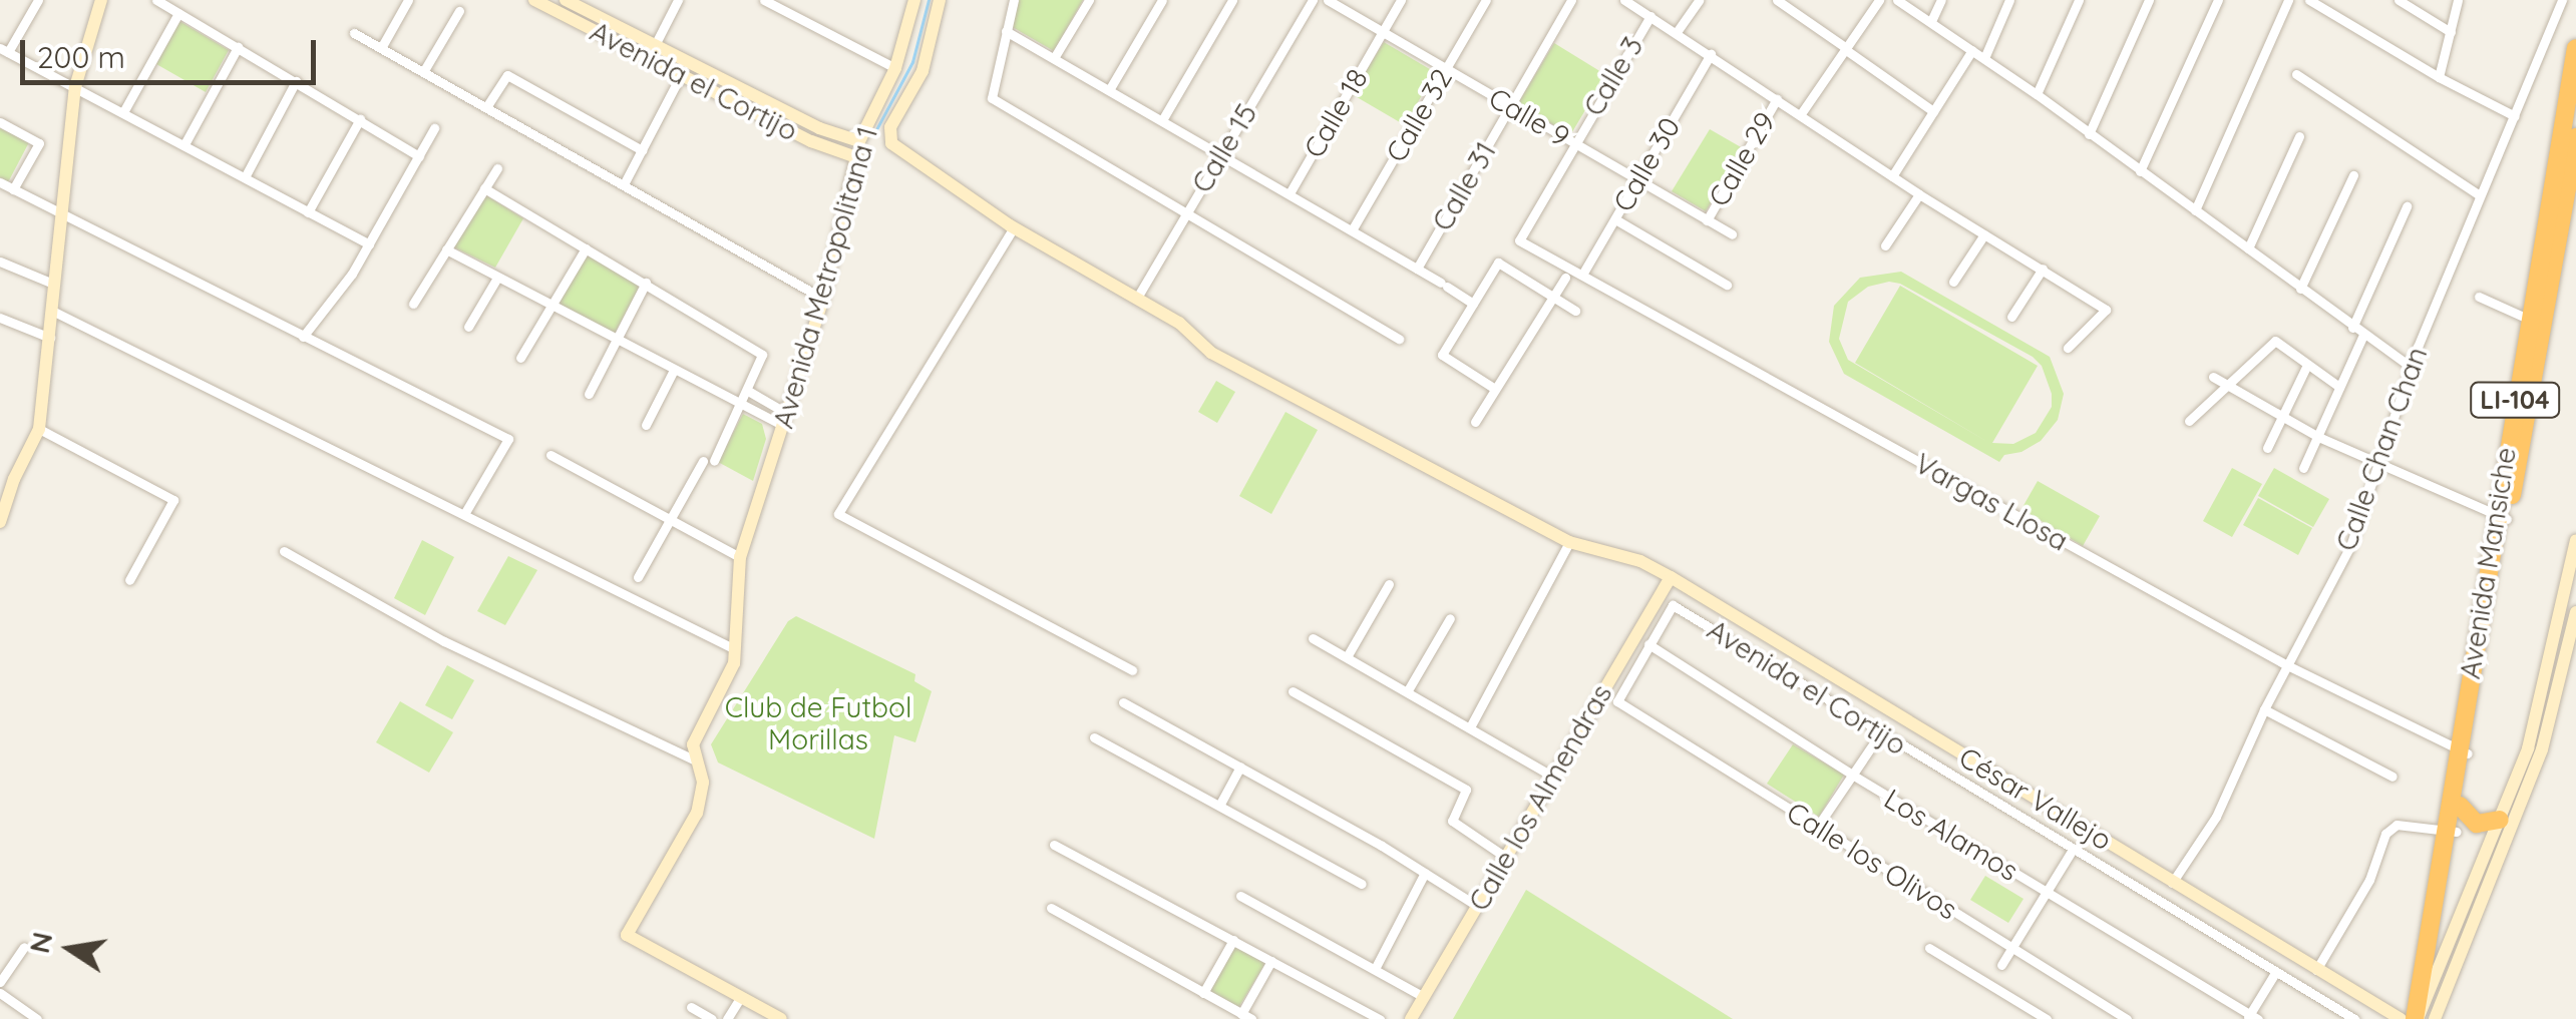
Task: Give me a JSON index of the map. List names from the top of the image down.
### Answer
{
  "streets": {
    "highway": ["LI-104", "Avenida Mansiche"],
    "street": [
      "Calle 3",
      "Avenida el Cortijo",
      "Calle 18",
      "Calle 32",
      "Calle 9",
      "Calle 15",
      "Calle 29",
      "Calle 30",
      "Calle 31",
      "Avenida Metropolitana 1",
      "Calle Chan Chan",
      "Vargas Llosa",
      "Calle los Almendras",
      "César Vallejo",
      "Los Alamos",
      "Calle los Olivos"
    ]
  },
  "crossings": [
    ["Calle 3", "Calle 9"],
    ["Calle 3", "Vargas Llosa"],
    ["Avenida el Cortijo", "Avenida Metropolitana 1"],
    ["Avenida el Cortijo", "Los Alamos"],
    ["Avenida el Cortijo", "Calle los Olivos"],
    ["Calle 18", "Calle 9"],
    ["Calle 32", "Calle 9"],
    ["Calle 9", "Calle 29"],
    ["Calle 9", "Calle 30"],
    ["Calle 9", "Calle 31"],
    ["Calle 15", "César Vallejo"],
    ["Calle 30", "Vargas Llosa"],
    ["Calle Chan Chan", "Vargas Llosa"],
    ["Calle Chan Chan", "César Vallejo"],
    ["Vargas Llosa", "Avenida Mansiche"],
    ["Calle los Almendras", "César Vallejo"],
    ["Los Alamos", "Calle los Olivos"]
  ],
  "parks": ["Club de Futbol Morillas"],
  "scale_bar": "200 m",
  "north": "left"
}
